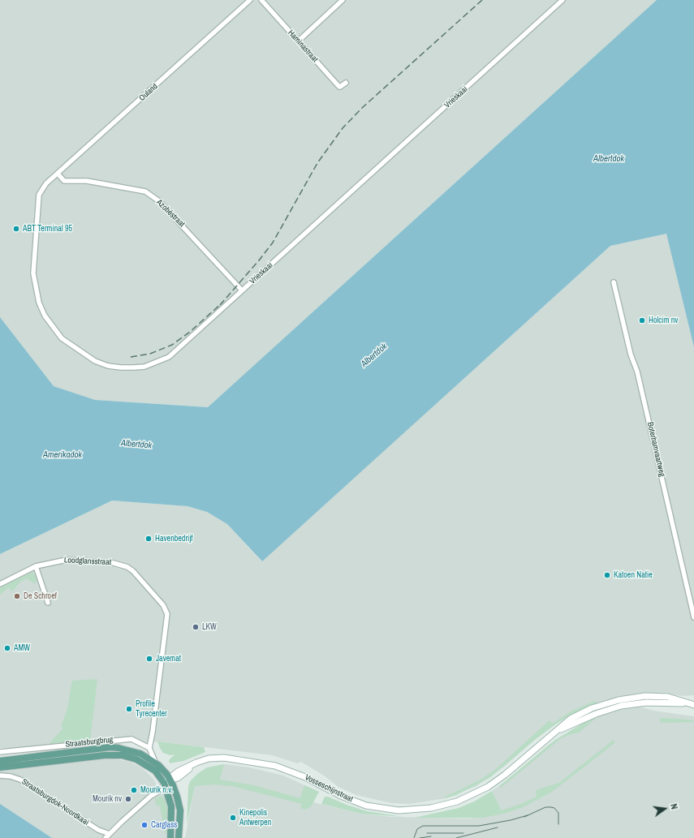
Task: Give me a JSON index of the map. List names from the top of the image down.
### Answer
{
  "streets": {
    "main road": ["Straatsburgbrug"],
    "street": [
      "Haminastraat",
      "Ouland",
      "Vrieskaai",
      "Azobéstraat",
      "Boterhamvaartweg",
      "Loodglansstraat",
      "Vosseschijnstraat",
      "Straatsburgdok-Noordkaai"
    ]
  },
  "crossings": [
    ["Ouland", "Vrieskaai"],
    ["Ouland", "Azobéstraat"],
    ["Vrieskaai", "Azobéstraat"],
    ["Straatsburgbrug", "Vosseschijnstraat"],
    ["Vosseschijnstraat", "Straatsburgdok-Noordkaai"]
  ],
  "water": ["Albertdok", "Amerikadok"],
  "places": [
    "ABT Terminal 95",
    "Holcim nv",
    "Havenbedrijf",
    "Katoen Natie",
    "De Schroef",
    "LKW",
    "AMW",
    "Javemat",
    "Profile Tyrecenter",
    "Mourik n.v.",
    "Mourik nv",
    "Kinepolis Antwerpen",
    "Carglass"
  ],
  "north": "right"
}
